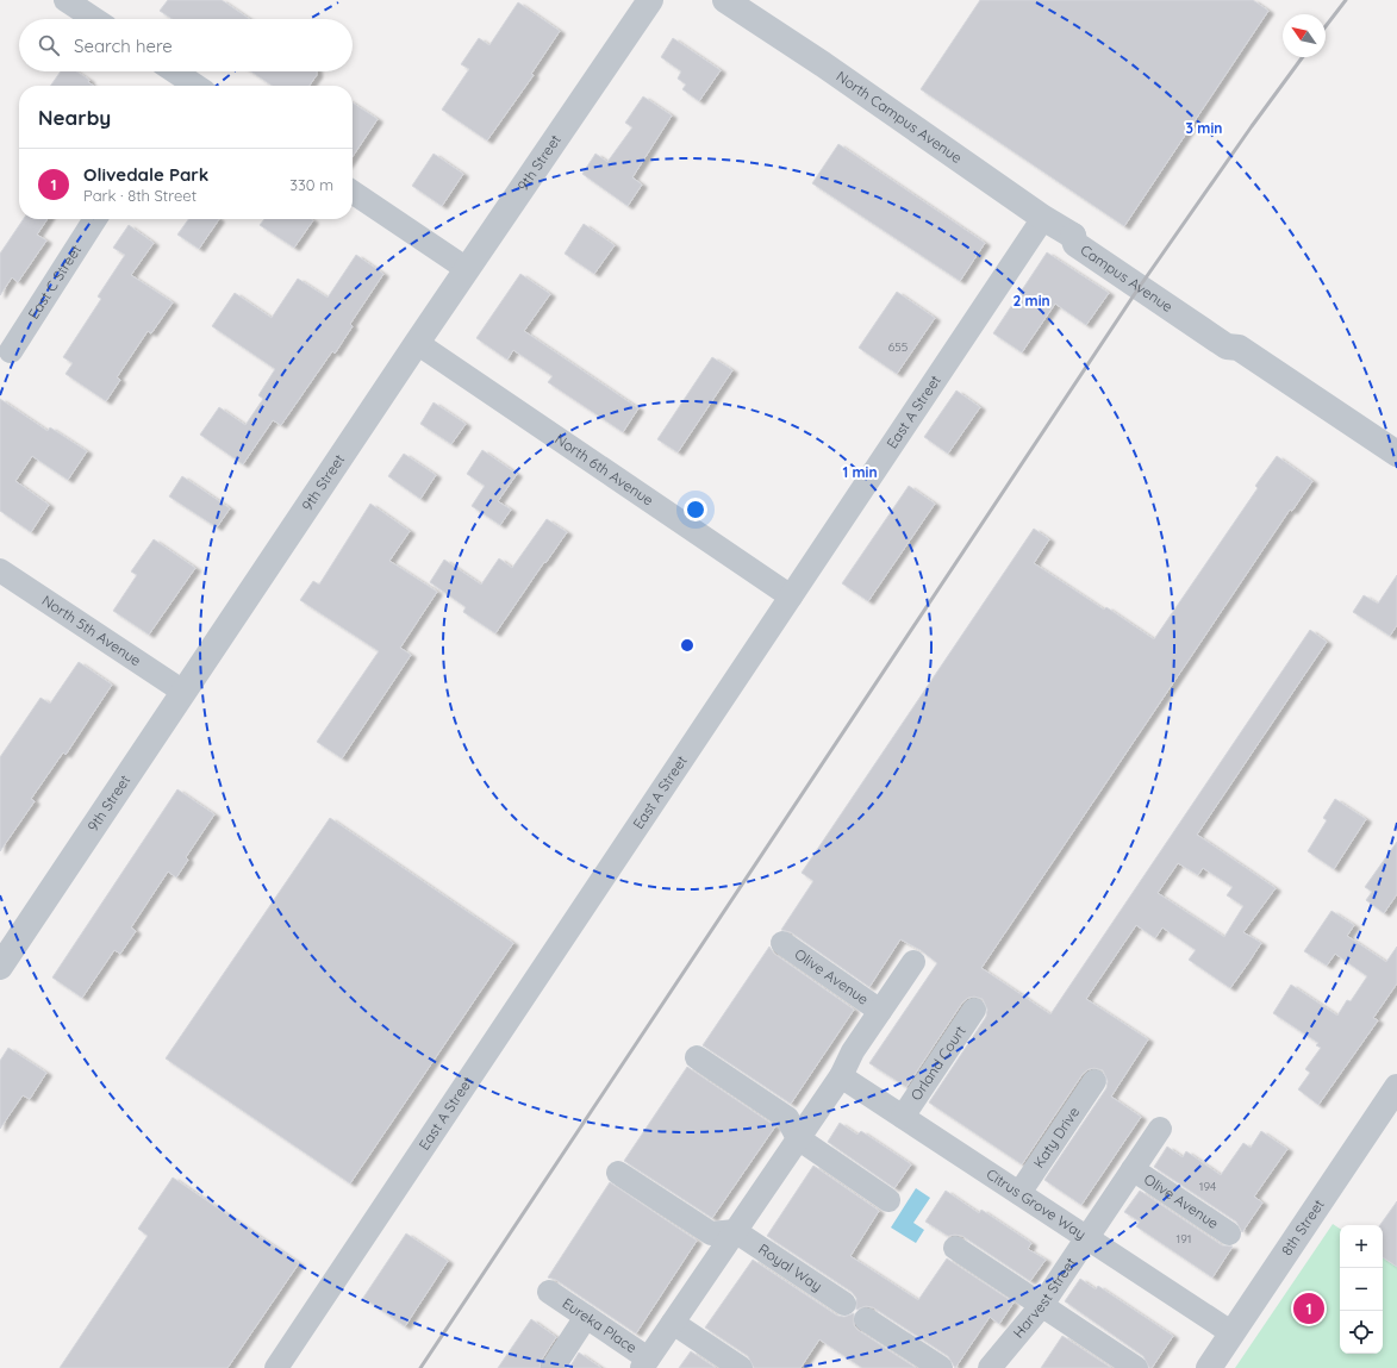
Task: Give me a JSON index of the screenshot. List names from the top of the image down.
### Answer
{
  "streets": {
    "street": [
      "North Campus Avenue",
      "9th Street",
      "Campus Avenue",
      "East C Street",
      "East A Street",
      "North 6th Avenue",
      "North 5th Avenue",
      "Olive Avenue",
      "Orland Court",
      "Katy Drive",
      "Citrus Grove Way",
      "8th Street",
      "Royal Way",
      "Harvest Street",
      "Eureka Place"
    ]
  },
  "crossings": [
    ["North Campus Avenue", "Campus Avenue"],
    ["North Campus Avenue", "East A Street"],
    ["9th Street", "North 6th Avenue"],
    ["9th Street", "North 5th Avenue"],
    ["East A Street", "North 6th Avenue"],
    ["Olive Avenue", "Harvest Street"],
    ["Orland Court", "Citrus Grove Way"],
    ["Katy Drive", "Citrus Grove Way"],
    ["Citrus Grove Way", "8th Street"],
    ["Citrus Grove Way", "Harvest Street"]
  ],
  "house_numbers": ["655", "194", "191"],
  "north": "top left",
  "page": {
    "search": "Search here",
    "heading": "Nearby",
    "list": [
      {
        "mark": "1",
        "name": "Olivedale Park",
        "note": "Park · 8th Street",
        "value": "330 m"
      }
    ],
    "map_buttons": ["+", "−"],
    "pins": "1"
  },
  "rings": ["3 min", "2 min", "1 min"]
}
